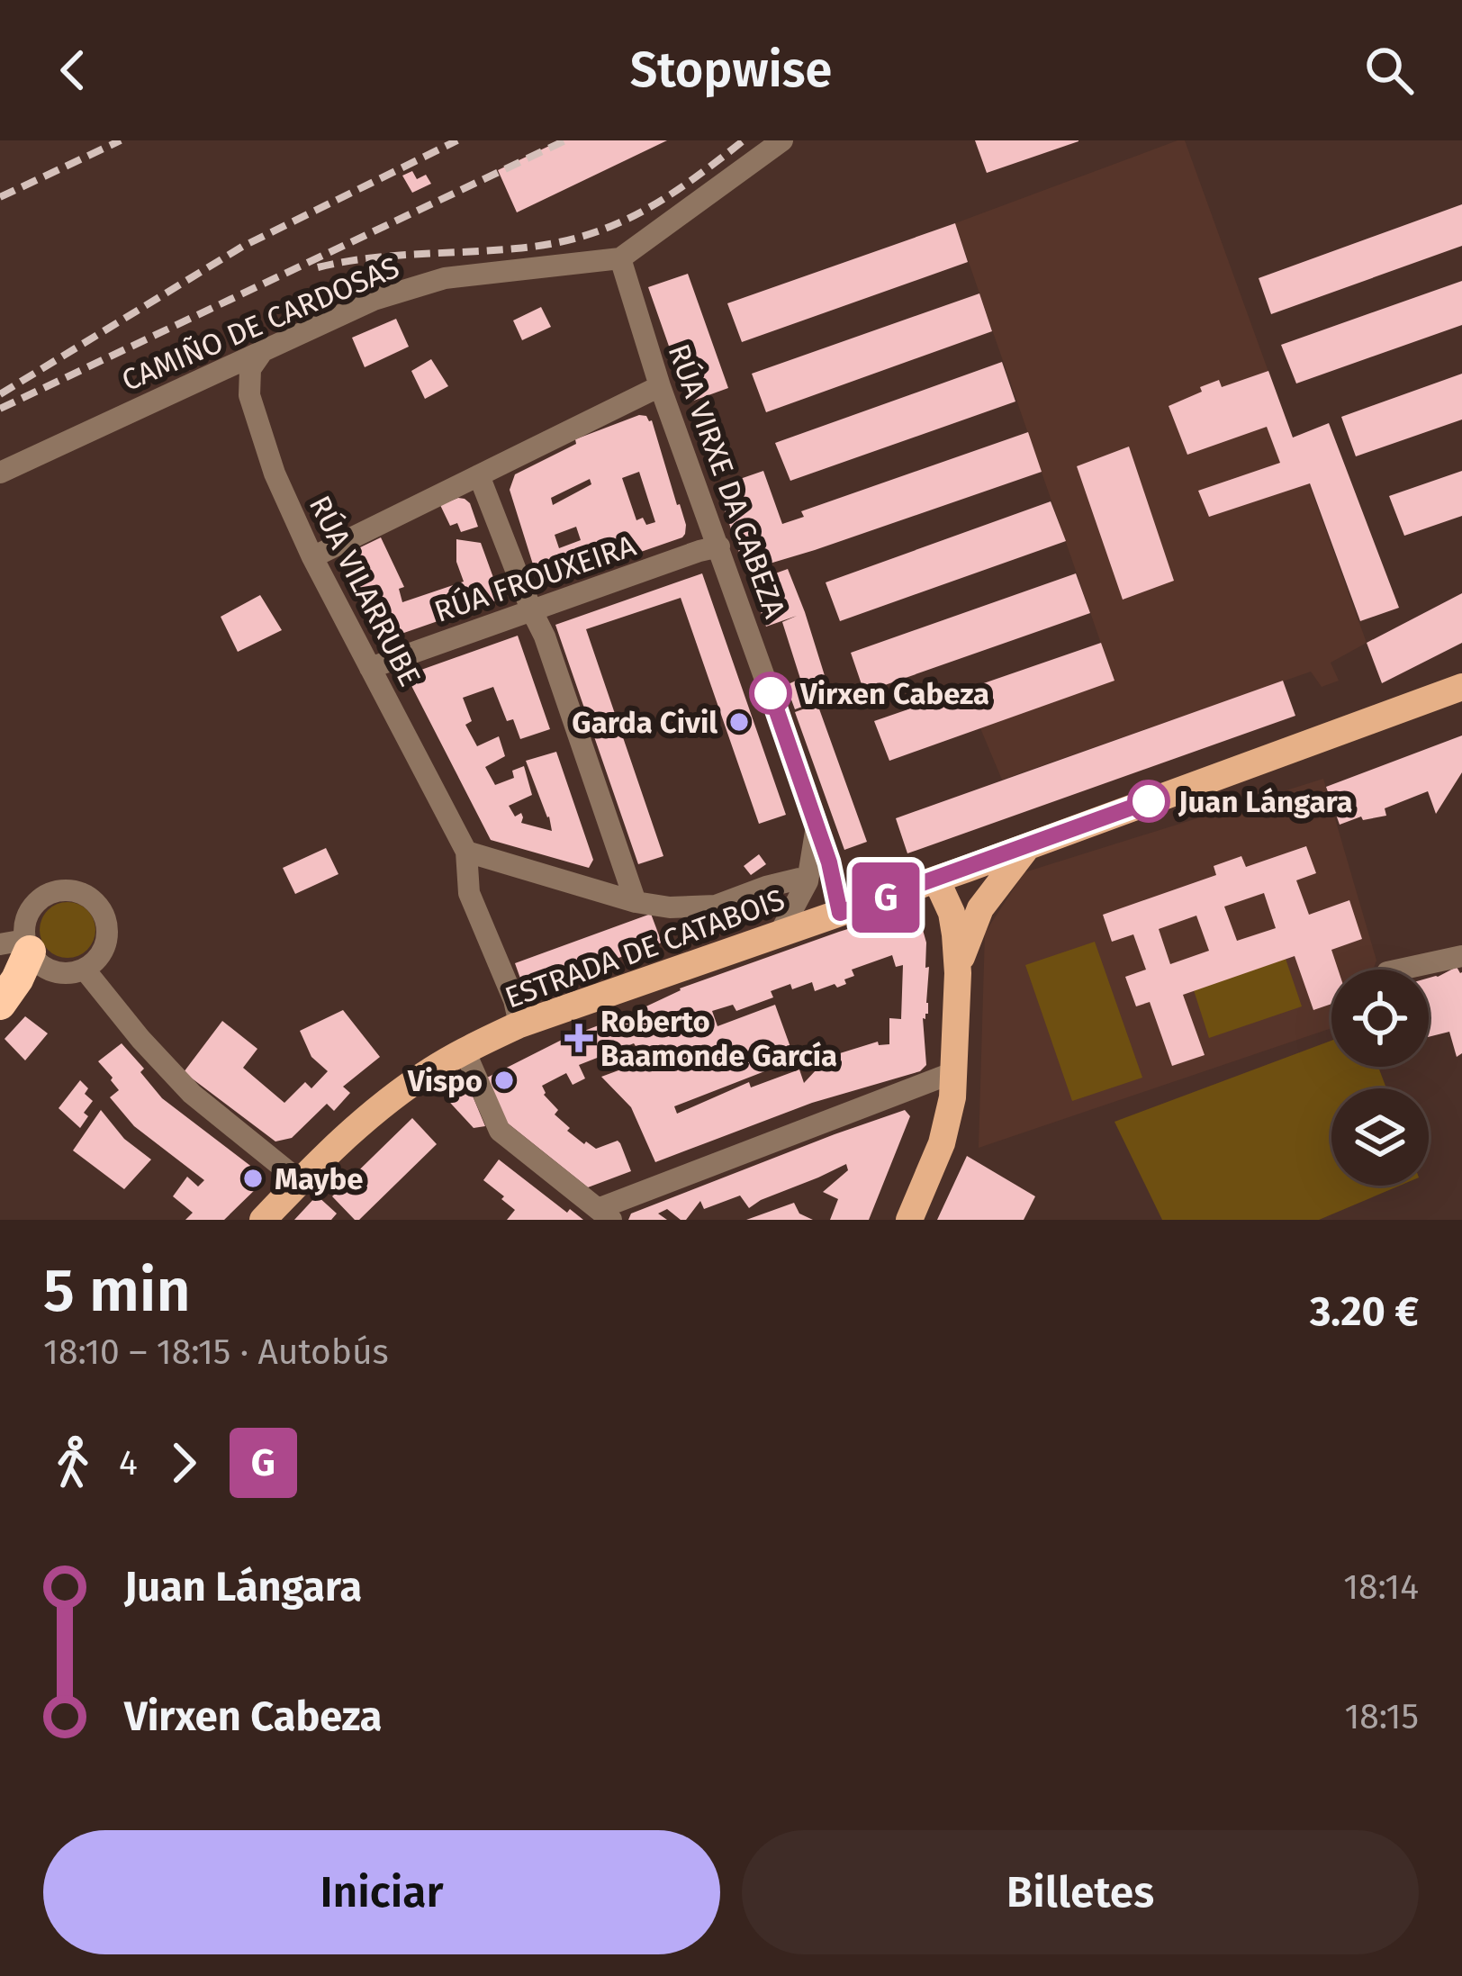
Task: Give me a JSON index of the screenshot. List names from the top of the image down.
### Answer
{
  "streets": {
    "main road": ["ESTRADA DE CATABOIS"],
    "street": [
      "CAMIÑO DE CARDOSAS",
      "RÚA VIRXE DA CABEZA",
      "RÚA FROUXEIRA",
      "RÚA VILARRUBE"
    ]
  },
  "crossings": [
    ["CAMIÑO DE CARDOSAS", "RÚA VIRXE DA CABEZA"],
    ["CAMIÑO DE CARDOSAS", "RÚA VILARRUBE"],
    ["RÚA VIRXE DA CABEZA", "RÚA FROUXEIRA"],
    ["RÚA VIRXE DA CABEZA", "ESTRADA DE CATABOIS"],
    ["RÚA FROUXEIRA", "RÚA VILARRUBE"],
    ["RÚA VILARRUBE", "ESTRADA DE CATABOIS"]
  ],
  "places": {
    "other": [
      "Virxen Cabeza",
      "Garda Civil",
      "Juan Lángara",
      "Vispo",
      "Maybe"
    ],
    "health": ["Roberto Baamonde García"]
  },
  "lines": ["bus line G"],
  "page": {
    "header": "Stopwise",
    "on_map": "G",
    "heading": ["5 min", "18:10 – 18:15 · Autobús", "3.20 €"],
    "legs": ["4", "G"],
    "list": [
      {
        "name": "Juan Lángara",
        "value": "18:14"
      },
      {
        "name": "Virxen Cabeza",
        "value": "18:15"
      }
    ],
    "buttons": ["Iniciar", "Billetes"]
  }
}
